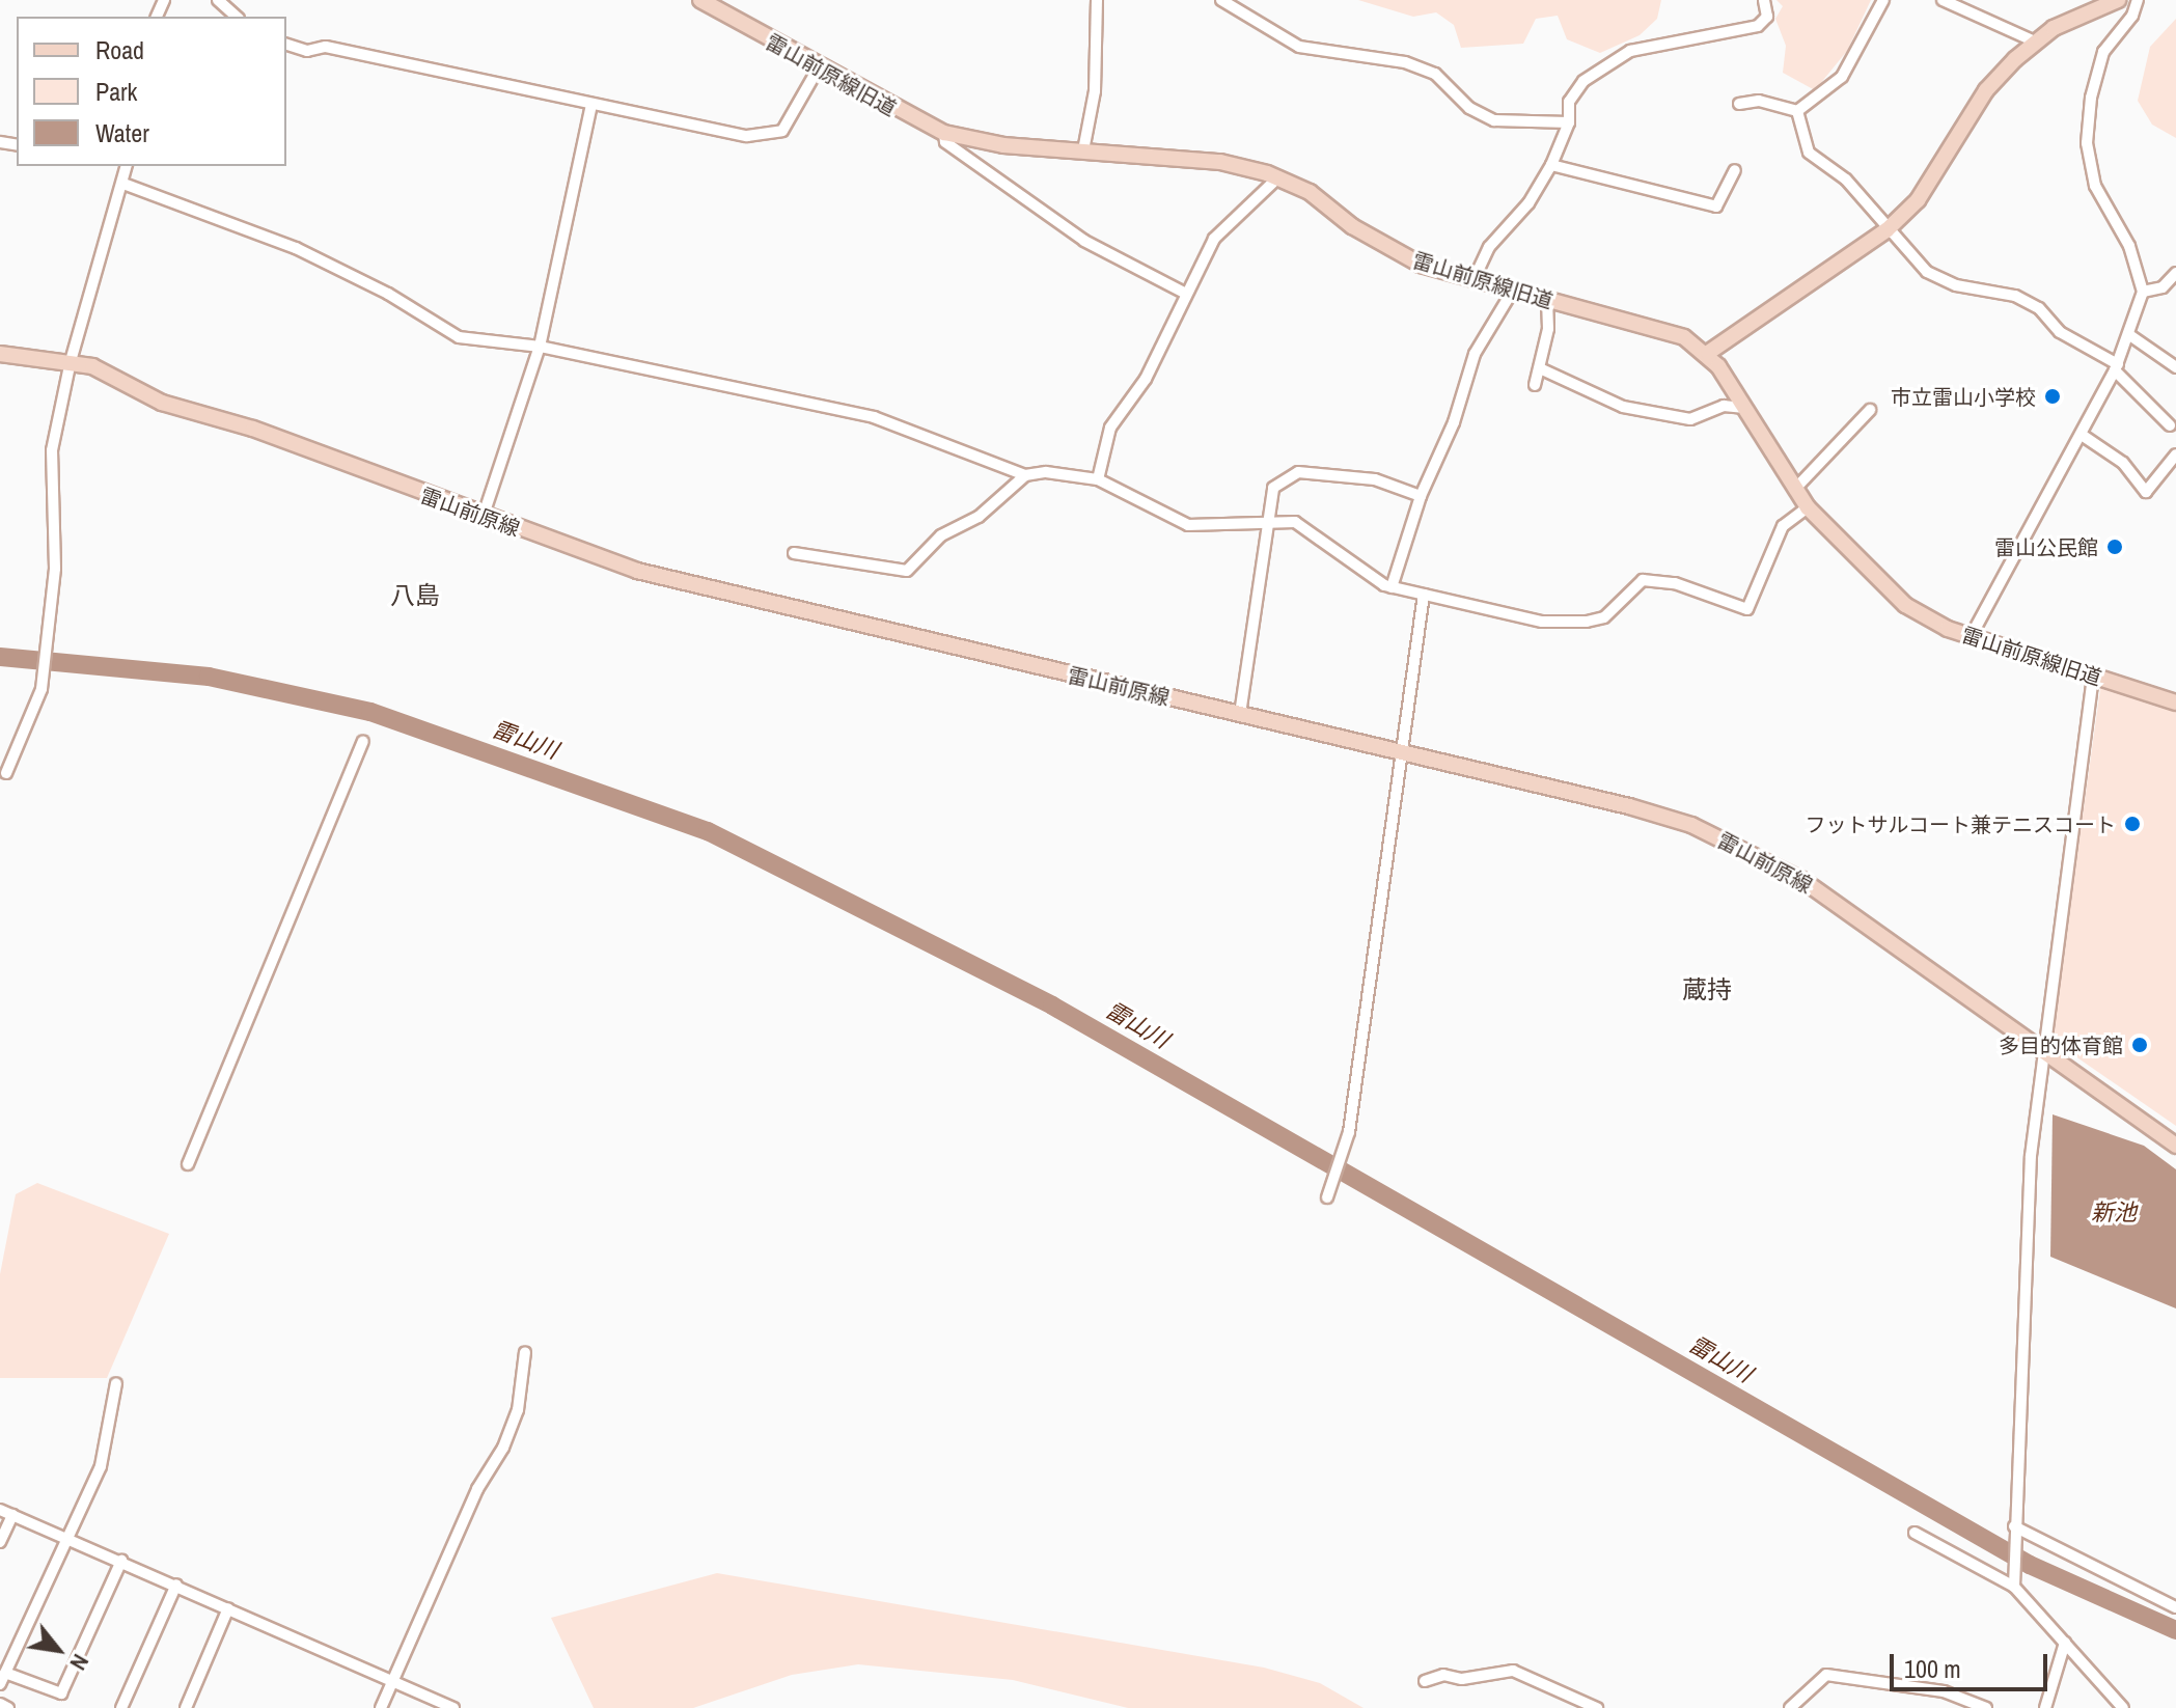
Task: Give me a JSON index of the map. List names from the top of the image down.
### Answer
{
  "streets": {
    "main road": ["雷山前原線旧道", "雷山前原線"]
  },
  "districts": ["八島", "蔵持"],
  "water": ["雷山川", "新池"],
  "places": [
    "市立雷山小学校",
    "雷山公民館",
    "フットサルコート兼テニスコート",
    "多目的体育館"
  ],
  "legend": ["Road", "Park", "Water"],
  "scale_bar": "100 m",
  "north": "bottom right"
}
